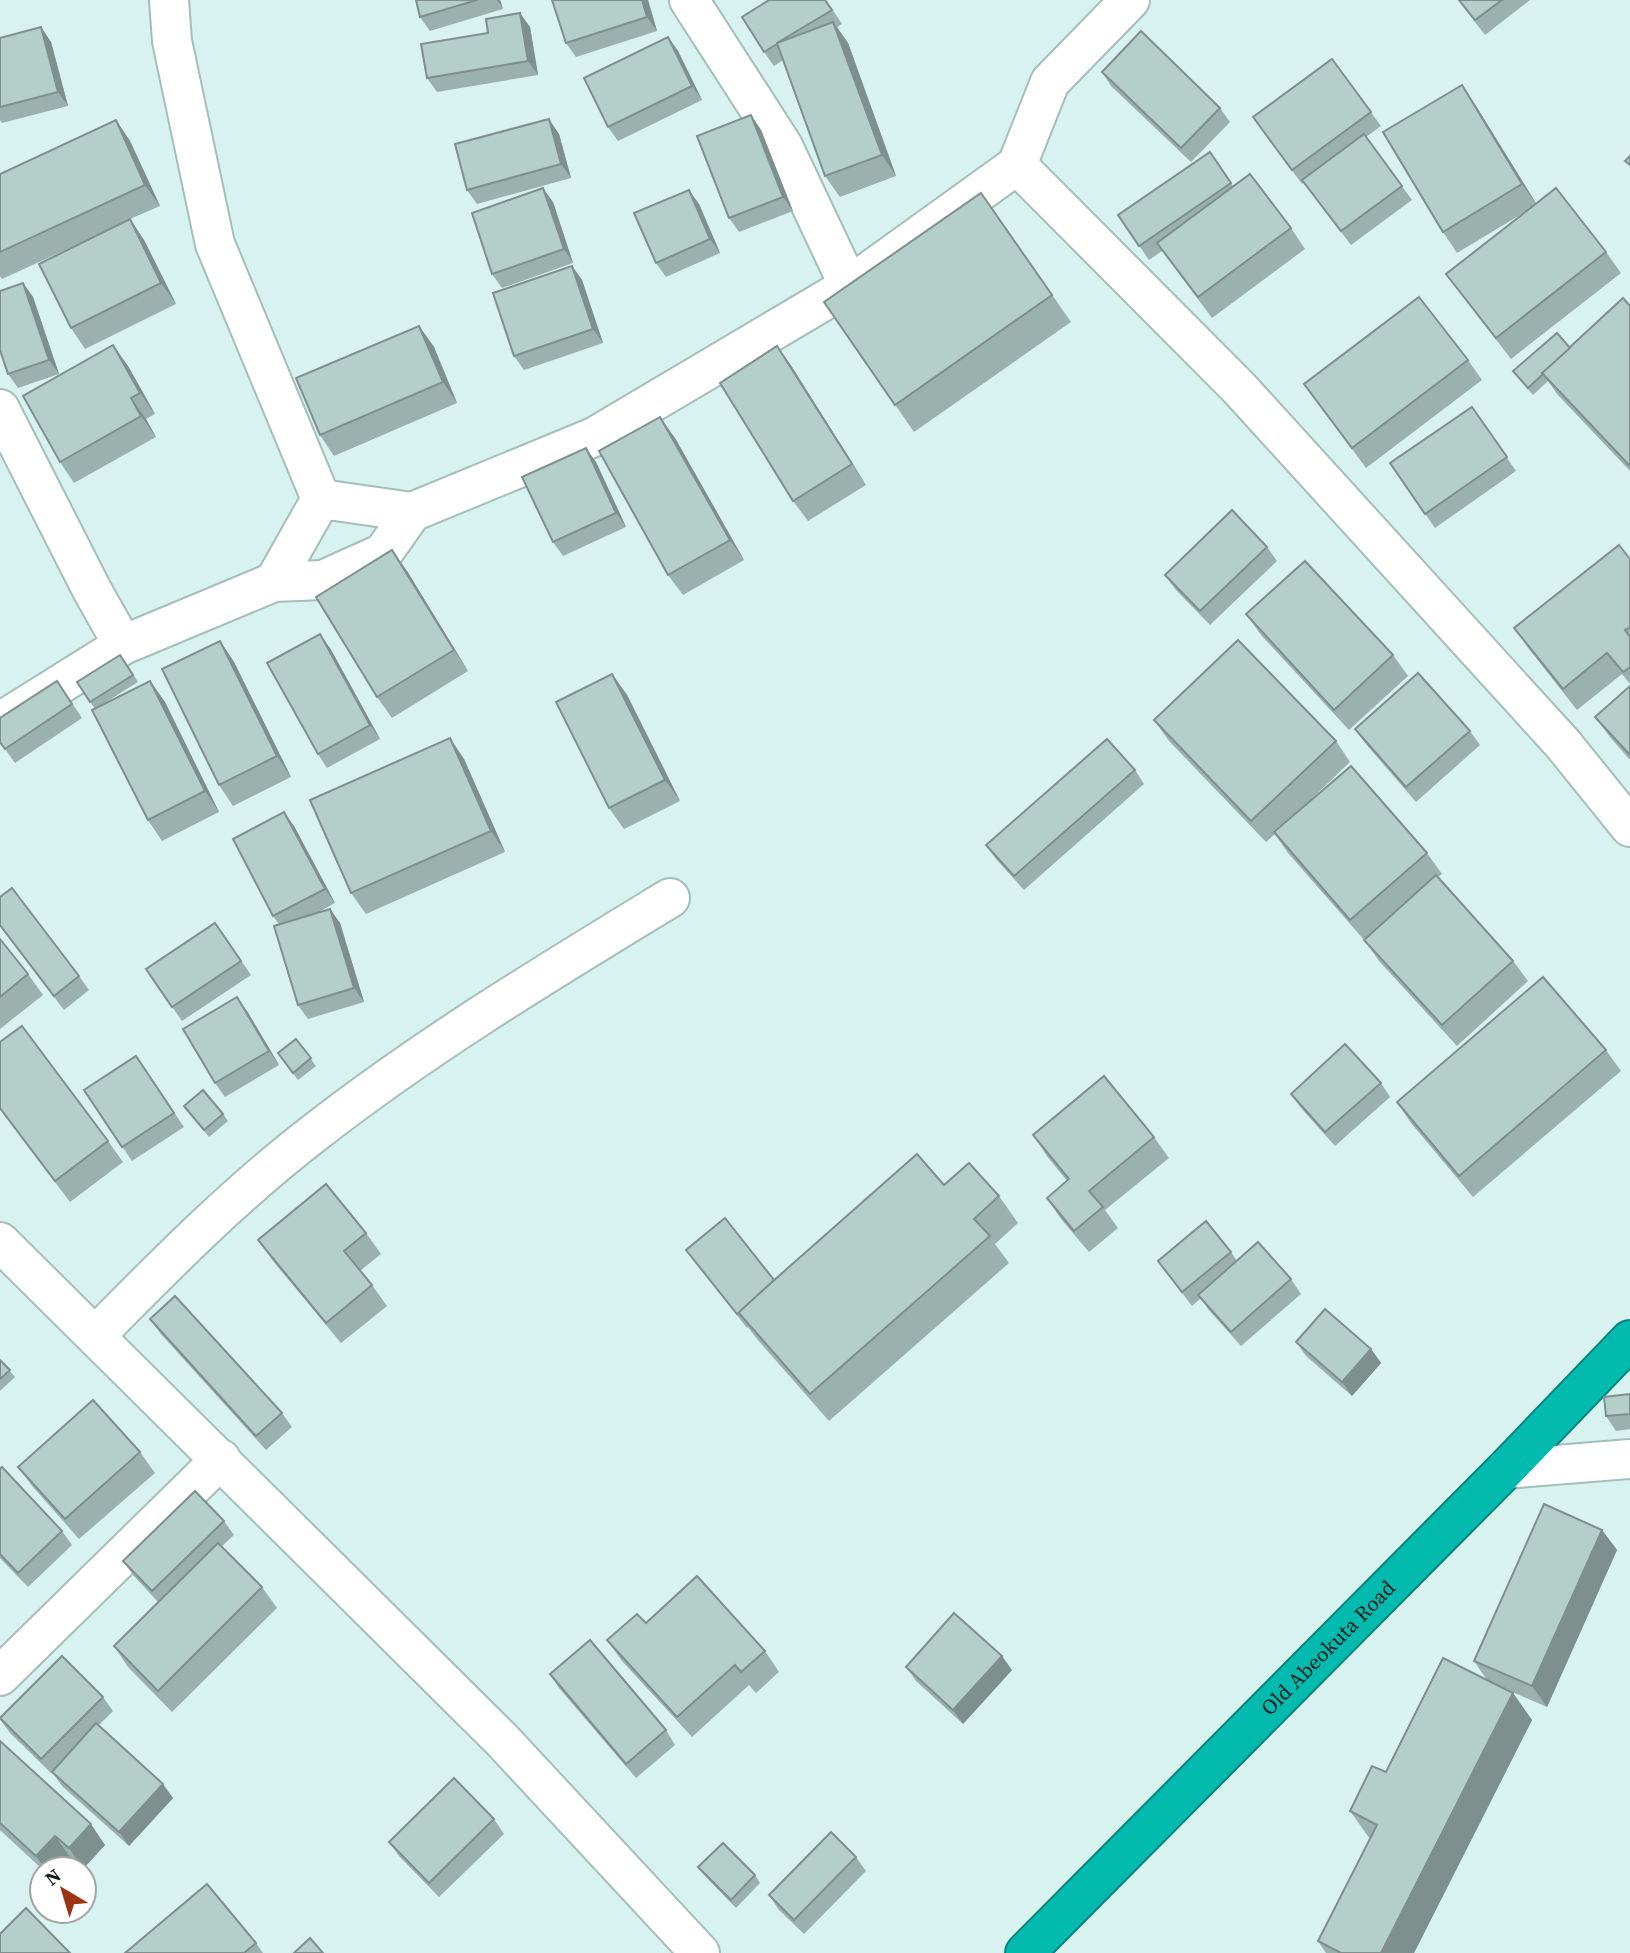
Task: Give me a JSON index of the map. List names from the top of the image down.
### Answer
{
  "streets": {
    "highway": ["Old Abeokuta Road"]
  },
  "north": "top left"
}
